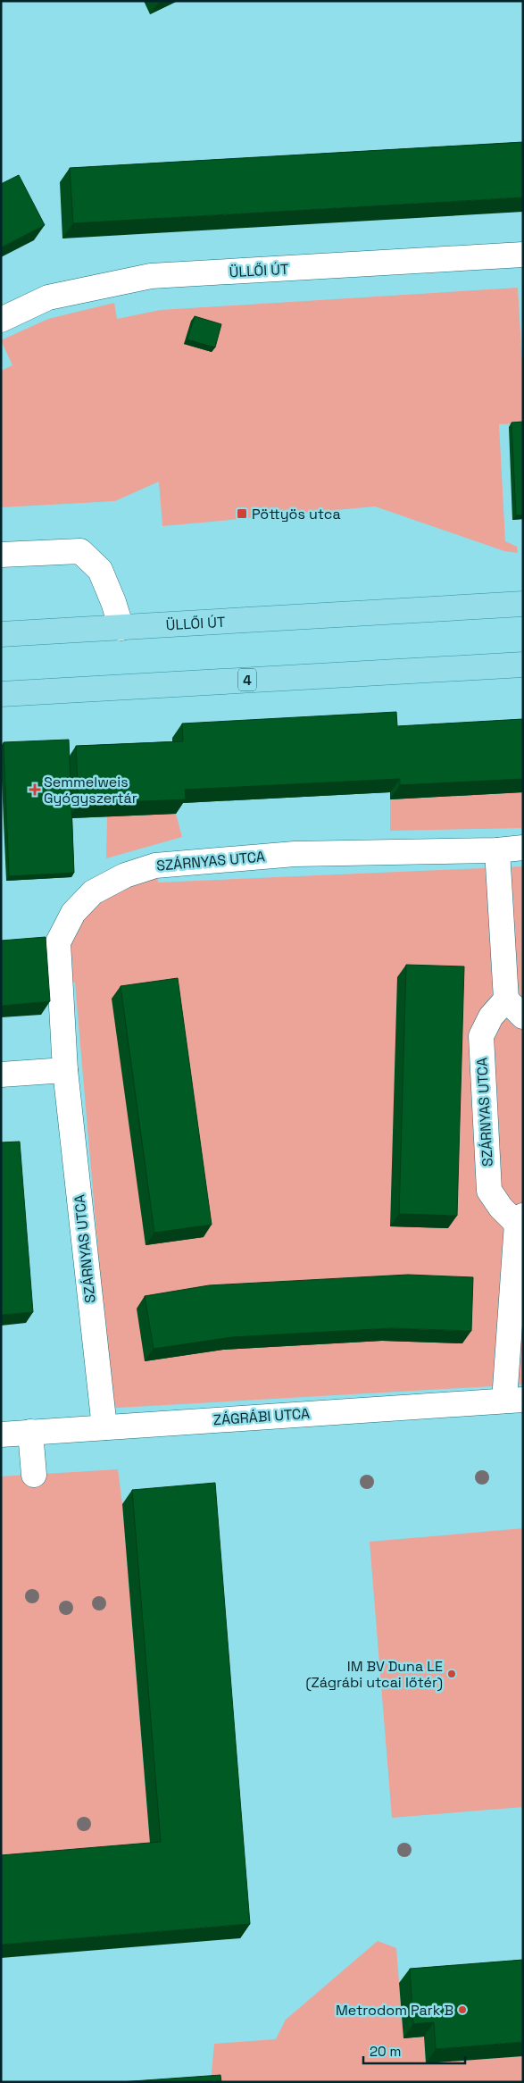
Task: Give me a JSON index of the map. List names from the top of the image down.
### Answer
{
  "streets": {
    "main road": ["ÜLLŐI ÚT", "4"],
    "street": ["SZÁRNYAS UTCA", "ZÁGRÁBI UTCA"]
  },
  "crossings": [
    ["SZÁRNYAS UTCA", "ZÁGRÁBI UTCA"]
  ],
  "places": {
    "transit": ["Pöttyös utca"],
    "health": ["Semmelweis Gyógyszertár"],
    "other": ["IM BV Duna LE (Zágrábi utcai lőtér)", "Metrodom Park B"]
  },
  "scale_bar": "20 m"
}
